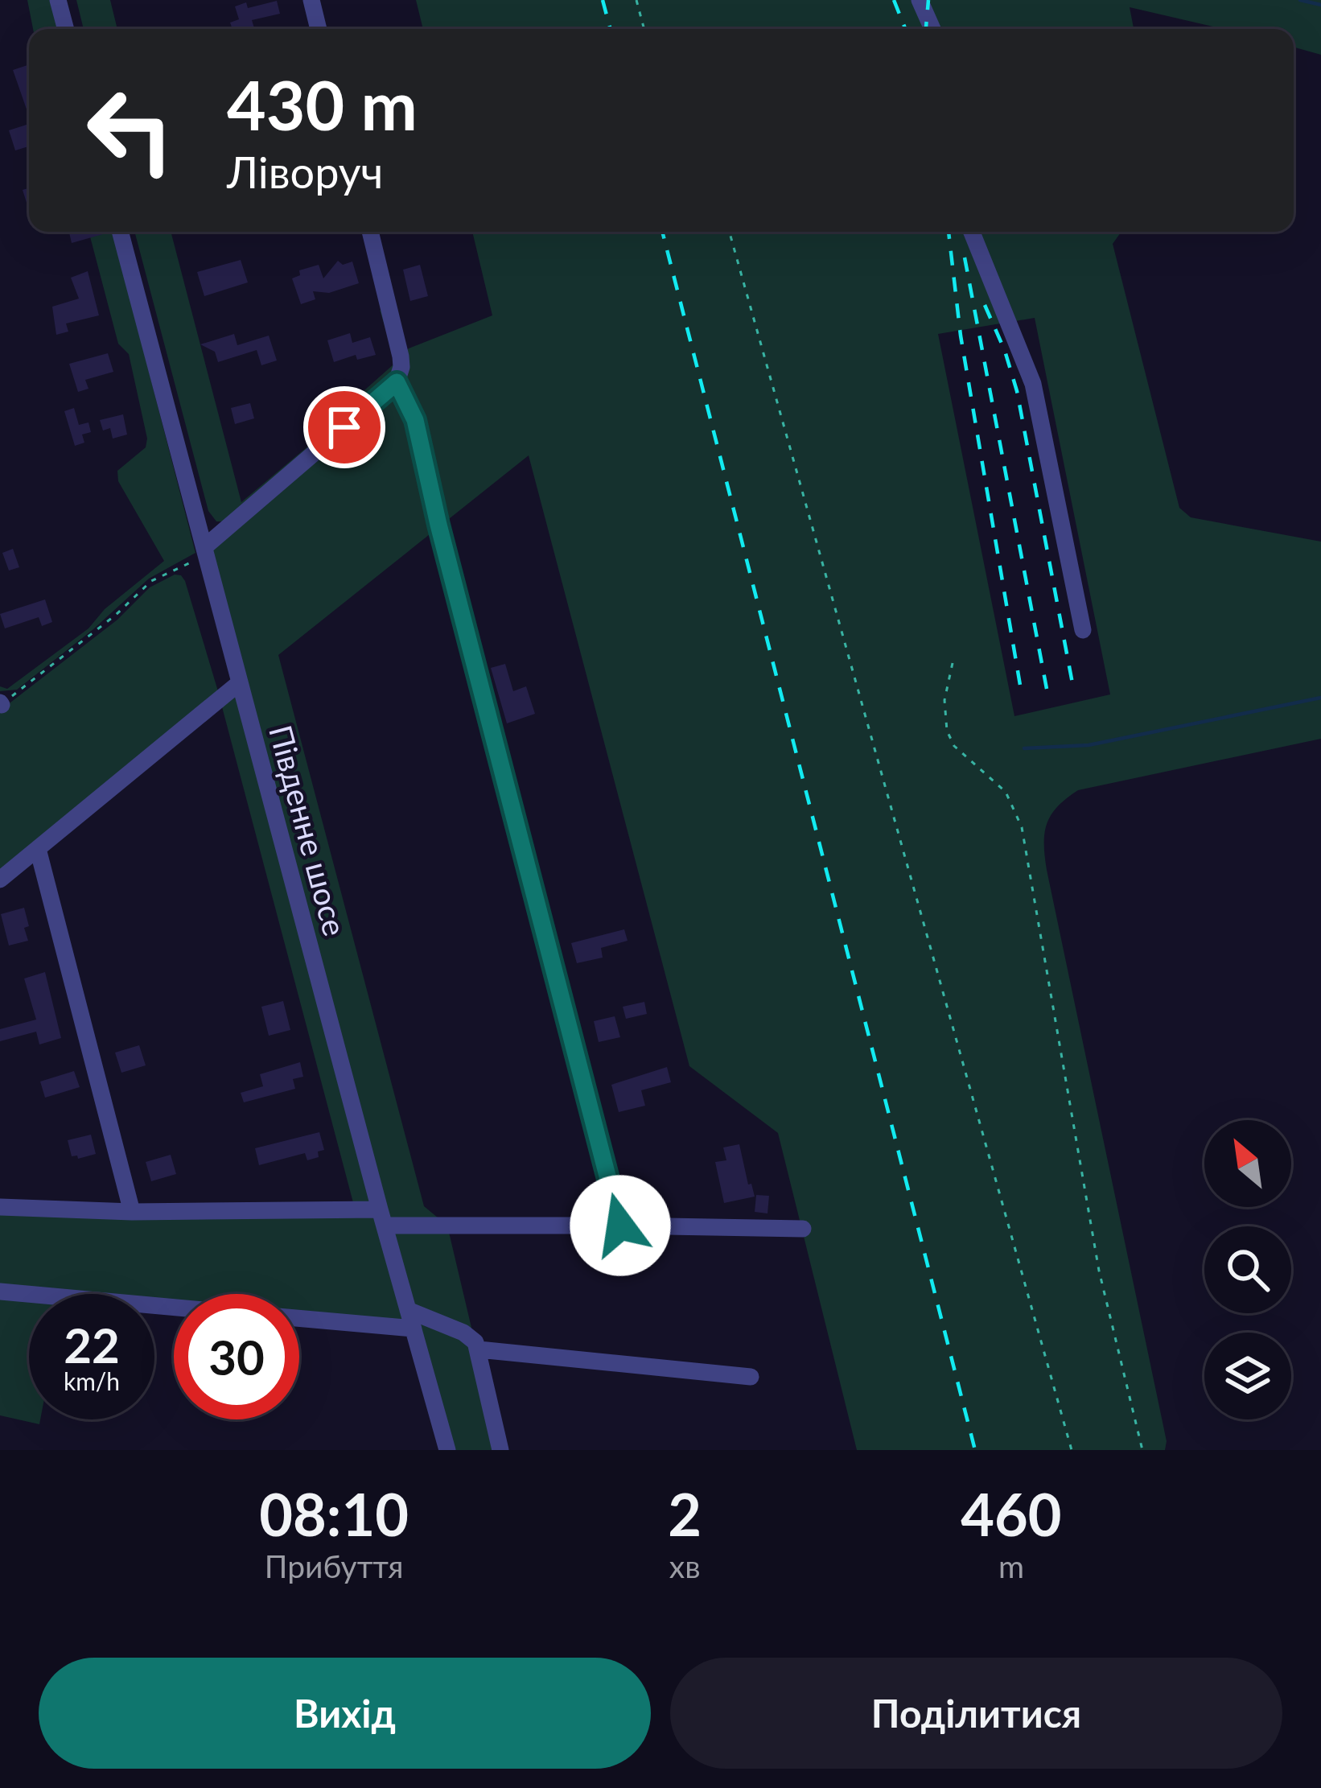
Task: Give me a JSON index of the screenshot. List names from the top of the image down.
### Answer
{
  "streets": {
    "street": ["Південне шосе"]
  },
  "north": "top left",
  "page": {
    "turn": ["430 m", "Ліворуч"],
    "speed": "22 km/h",
    "limit": "30",
    "eta": [
      "08:10",
      "Прибуття",
      "2",
      "хв",
      "460",
      "m"
    ],
    "buttons": ["Вихід", "Поділитися"]
  }
}
